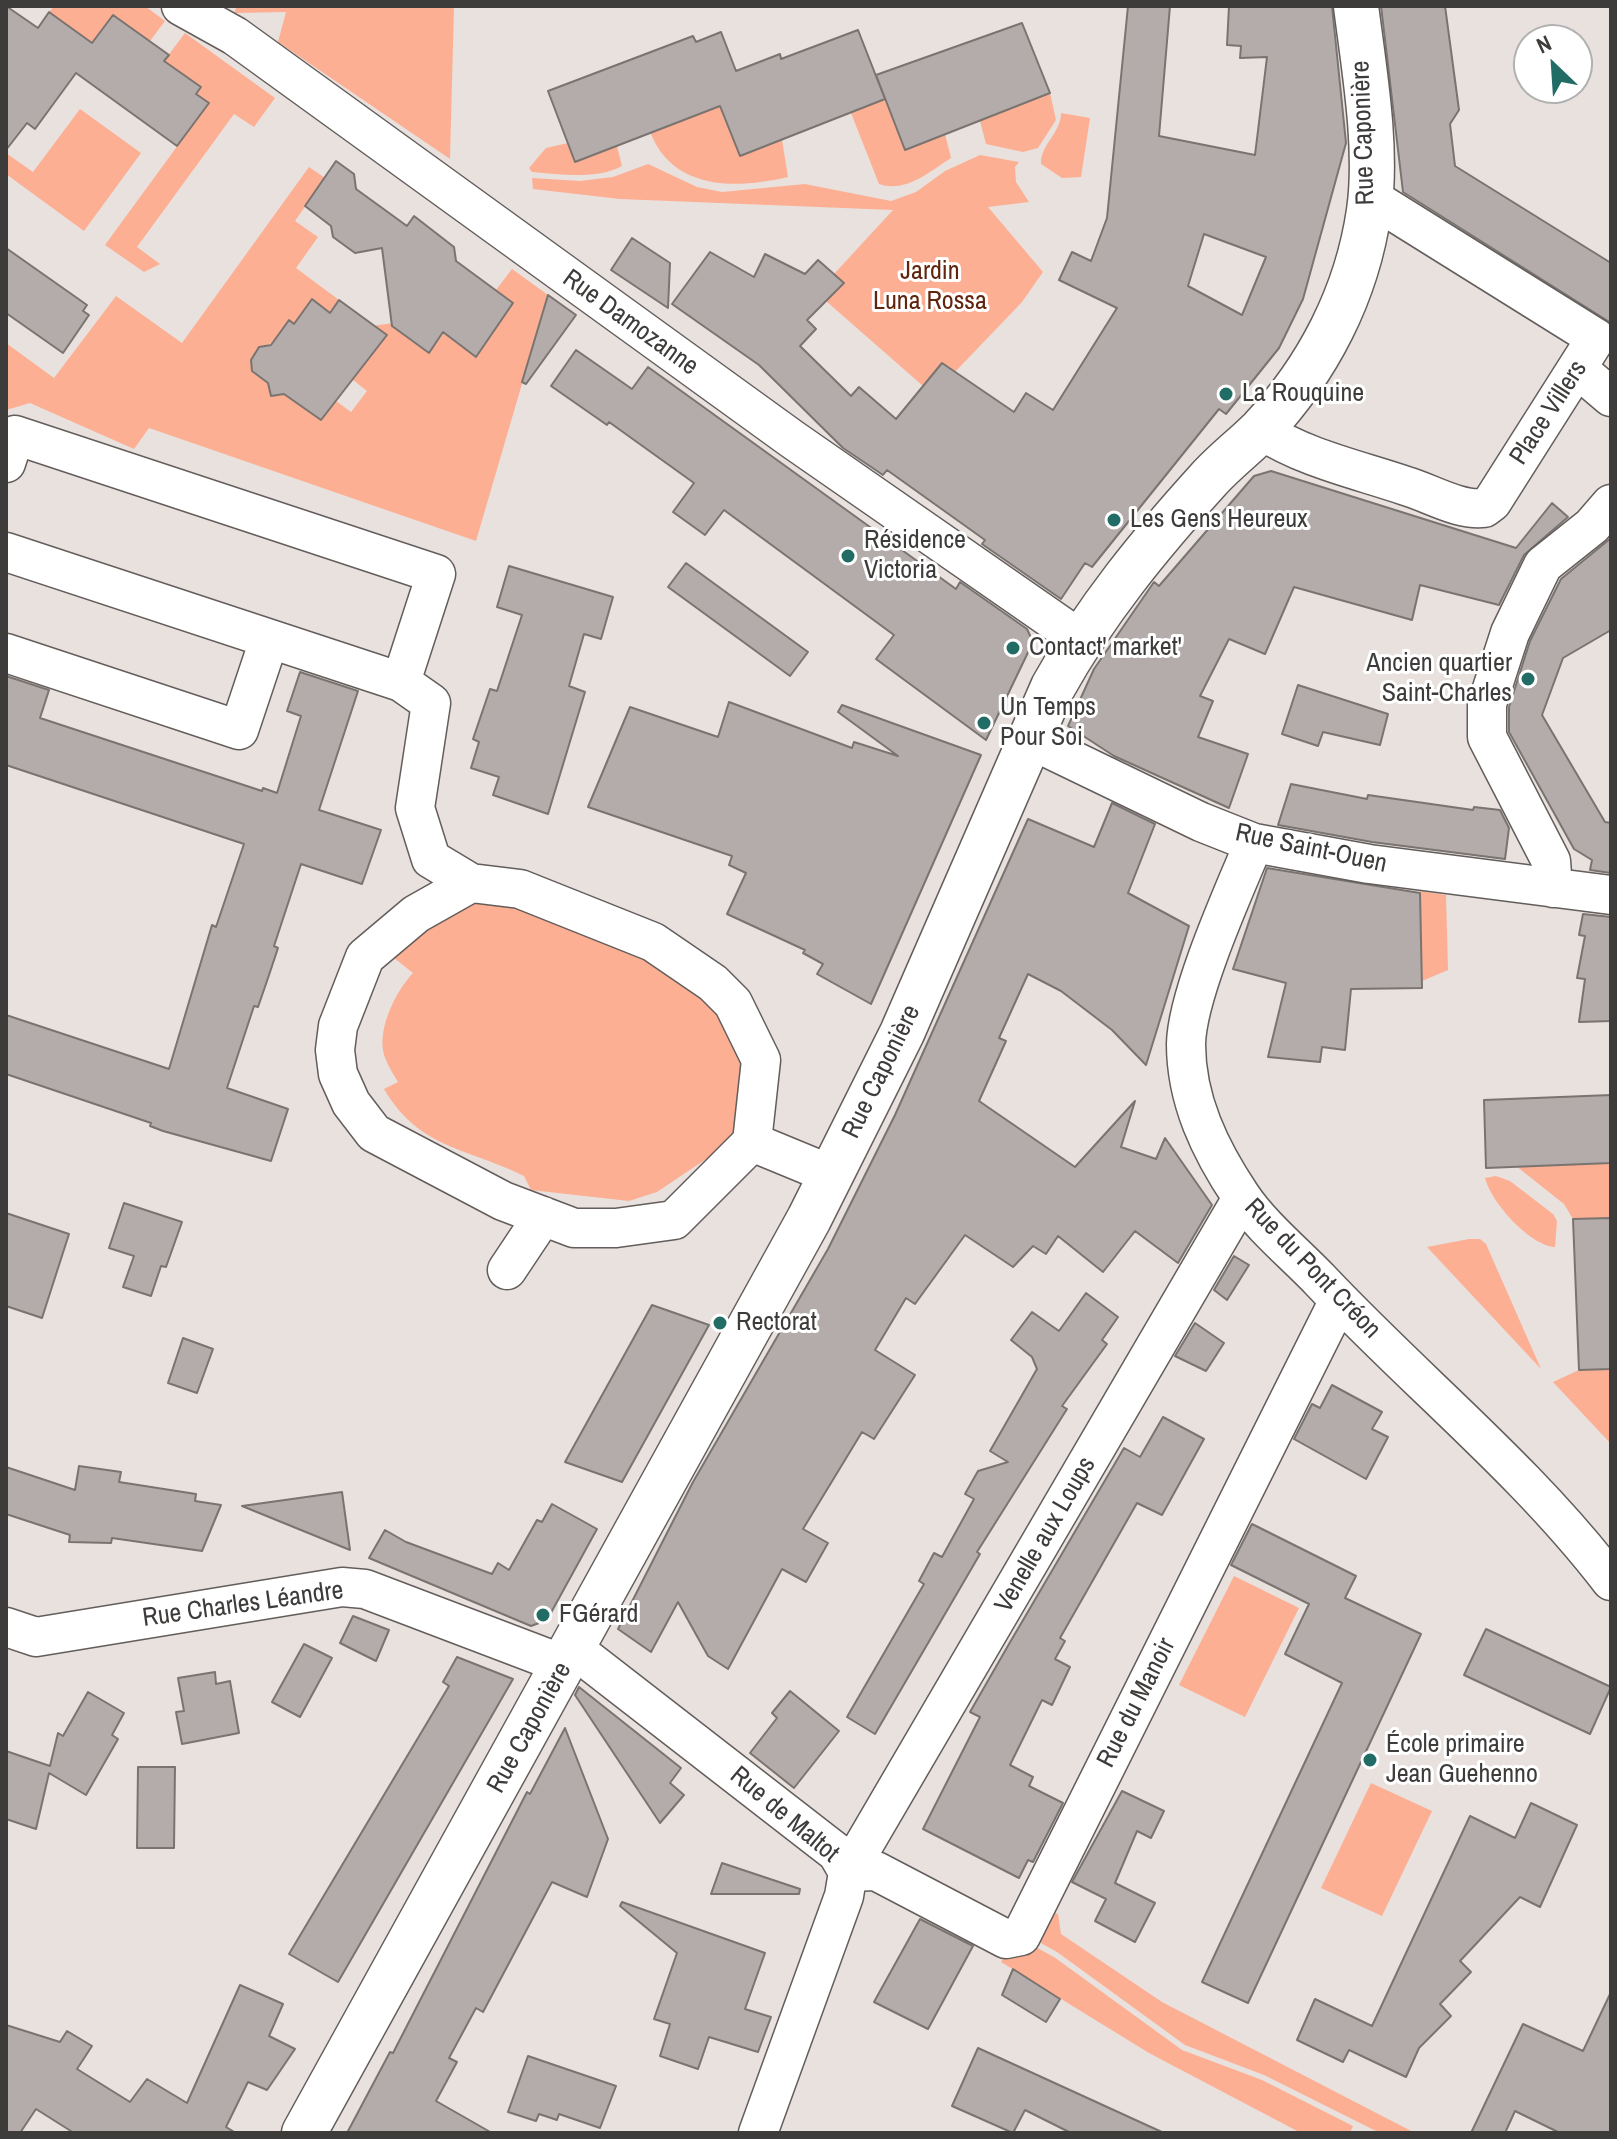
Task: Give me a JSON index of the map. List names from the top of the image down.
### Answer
{
  "streets": {
    "main road": ["Rue Caponière"],
    "street": [
      "Rue Damozanne",
      "Place Villers",
      "Rue Saint-Ouen",
      "Rue du Pont Créon",
      "Venelle aux Loups",
      "Rue Charles Léandre",
      "Rue du Manoir",
      "Rue de Maltot"
    ]
  },
  "crossings": [
    ["Rue Caponière", "Rue Damozanne"],
    ["Rue Caponière", "Place Villers"],
    ["Rue Caponière", "Rue Saint-Ouen"],
    ["Rue Caponière", "Rue Charles Léandre"],
    ["Rue Caponière", "Rue de Maltot"],
    ["Rue Saint-Ouen", "Rue du Pont Créon"],
    ["Rue du Pont Créon", "Venelle aux Loups"],
    ["Rue du Pont Créon", "Rue du Manoir"],
    ["Venelle aux Loups", "Rue du Manoir"],
    ["Venelle aux Loups", "Rue de Maltot"],
    ["Rue Charles Léandre", "Rue de Maltot"],
    ["Rue du Manoir", "Rue de Maltot"]
  ],
  "parks": ["Jardin Luna Rossa"],
  "places": [
    "La Rouquine",
    "Les Gens Heureux",
    "Résidence Victoria",
    "Contact' market'",
    "Ancien quartier Saint-Charles",
    "Un Temps Pour Soi",
    "Rectorat",
    "FGérard",
    "École primaire Jean Guehenno"
  ],
  "north": "top left"
}
